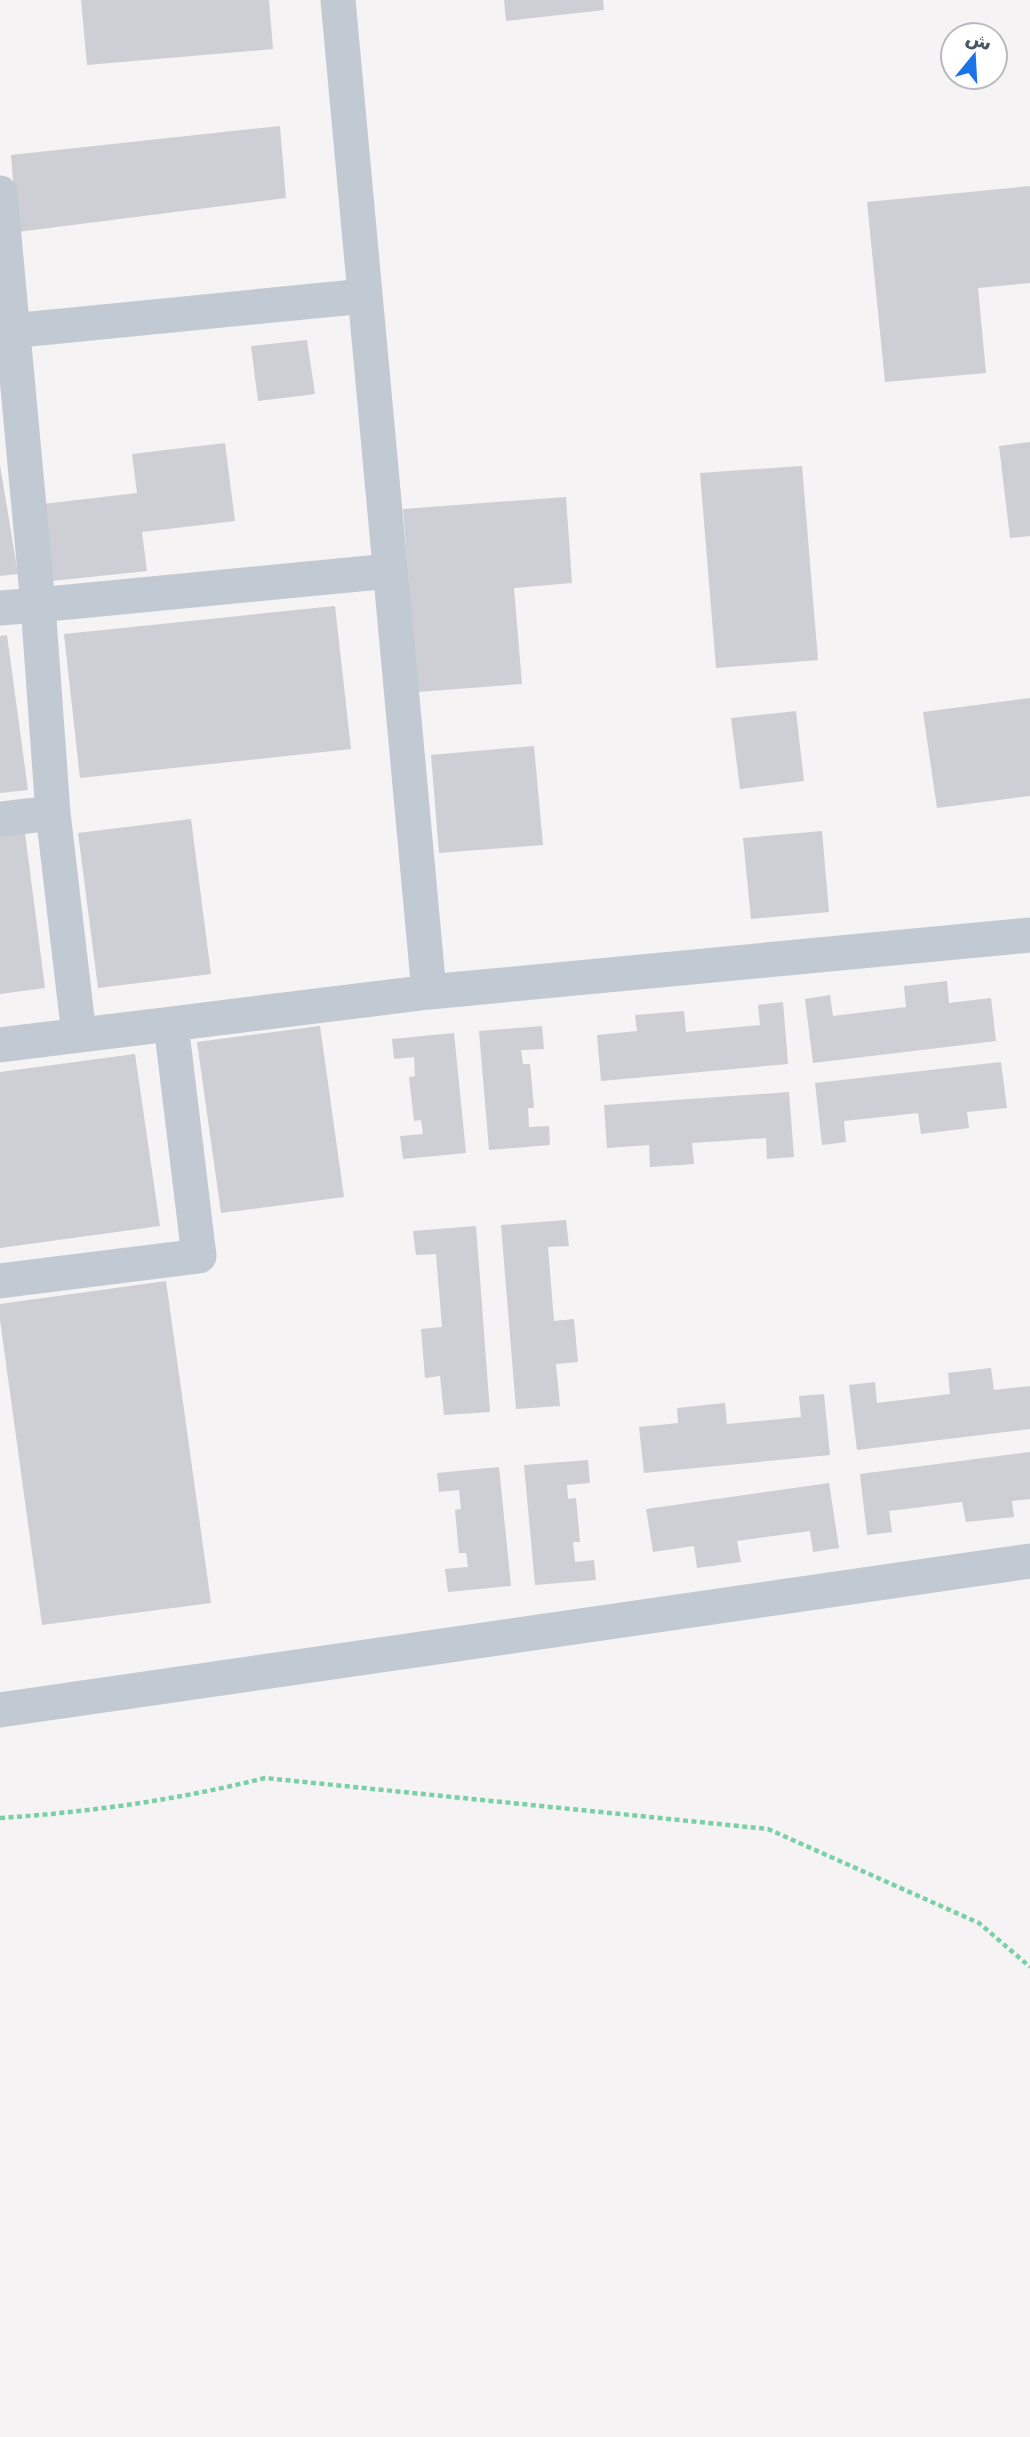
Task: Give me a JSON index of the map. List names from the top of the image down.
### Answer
{
  "north": "top"
}
